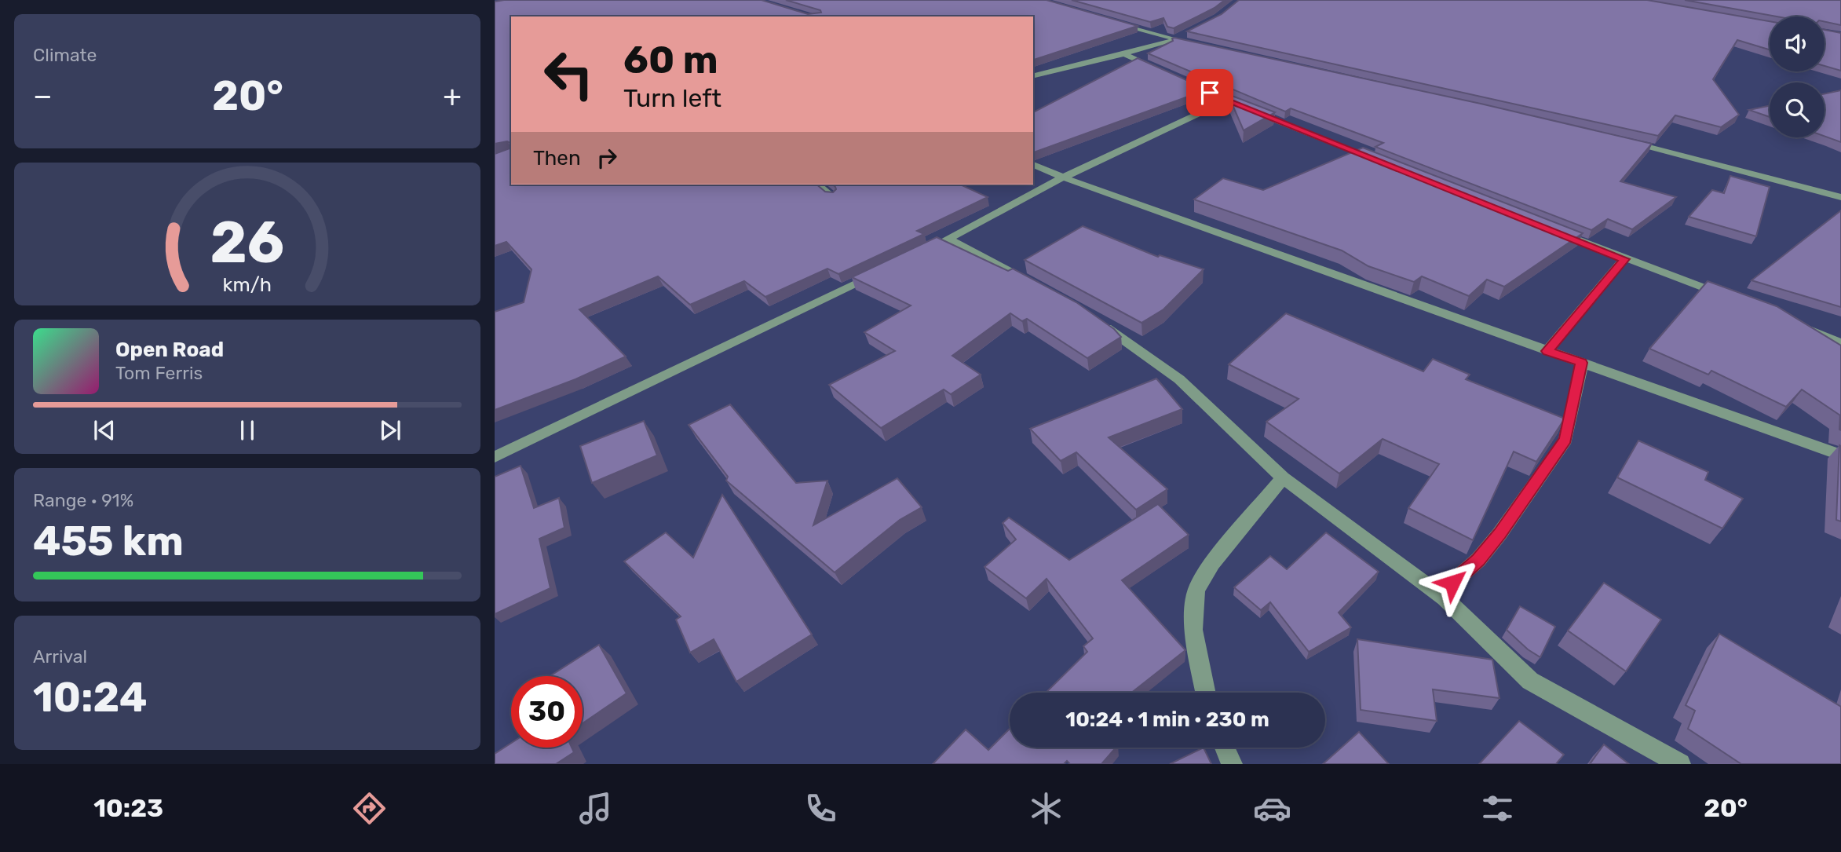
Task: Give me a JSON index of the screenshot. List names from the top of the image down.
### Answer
{
  "page": {
    "tile": [
      "Climate",
      ["Range · 91%", "455 km"],
      ["Arrival", "10:24"]
    ],
    "turn": ["60 m", "Turn left"],
    "heat": ["−", "20°", "+"],
    "then": "Then",
    "song": ["Open Road", "Tom Ferris"],
    "limit": "30",
    "trip": "10:24 · 1 min · 230 m",
    "tabs": ["10:23", "20°"],
    "gauge": ["26", "km/h"]
  }
}
